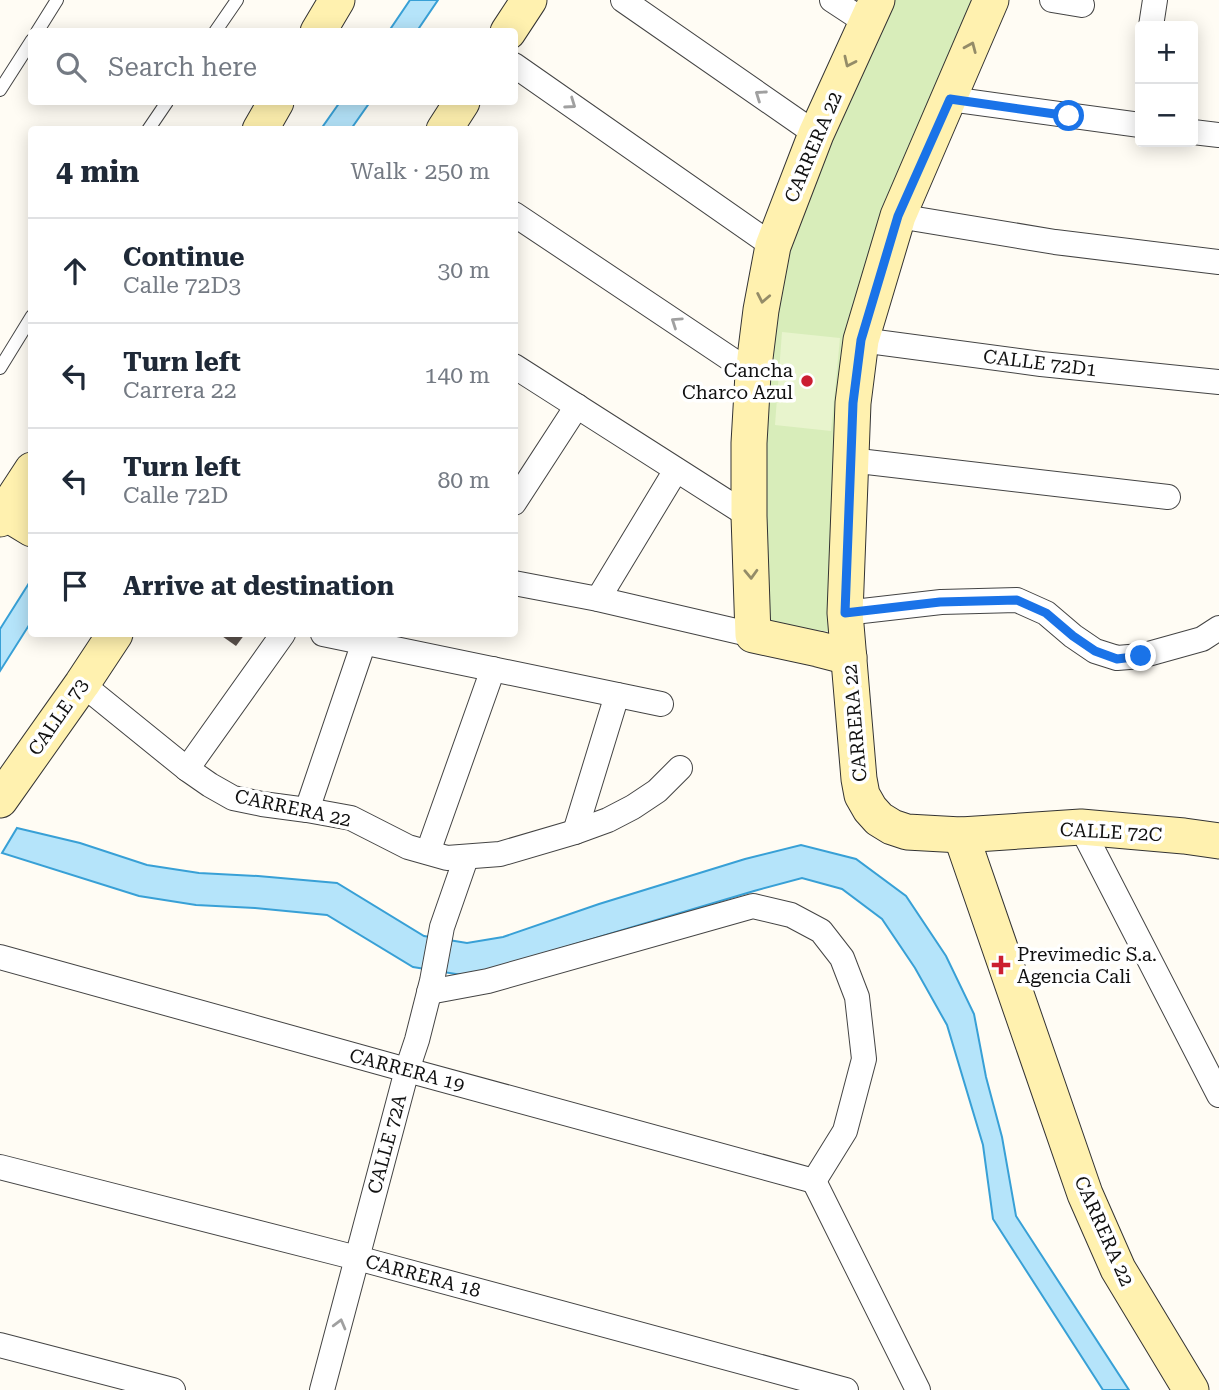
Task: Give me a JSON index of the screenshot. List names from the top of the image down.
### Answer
{
  "streets": {
    "street": [
      "CARRERA 22",
      "CALLE 72D1",
      "CALLE 73",
      "CALLE 72C",
      "CARRERA 19",
      "CALLE 72A",
      "CARRERA 18"
    ]
  },
  "crossings": [
    ["CARRERA 22", "CALLE 72D1"],
    ["CARRERA 22", "CALLE 73"],
    ["CARRERA 22", "CALLE 72C"],
    ["CARRERA 22", "CALLE 72A"],
    ["CARRERA 19", "CALLE 72A"],
    ["CALLE 72A", "CARRERA 18"]
  ],
  "places": {
    "other": ["Cancha Charco Azul"],
    "health": ["Previmedic S.a. Agencia Cali"]
  },
  "page": {
    "map_buttons": ["+", "−"],
    "search": "Search here",
    "heading": ["4 min", "Walk · 250 m"],
    "list": [
      ["Continue", "Calle 72D3", "30 m"],
      ["Turn left", "Carrera 22", "140 m"],
      ["Turn left", "Calle 72D", "80 m"],
      "Arrive at destination"
    ]
  }
}
